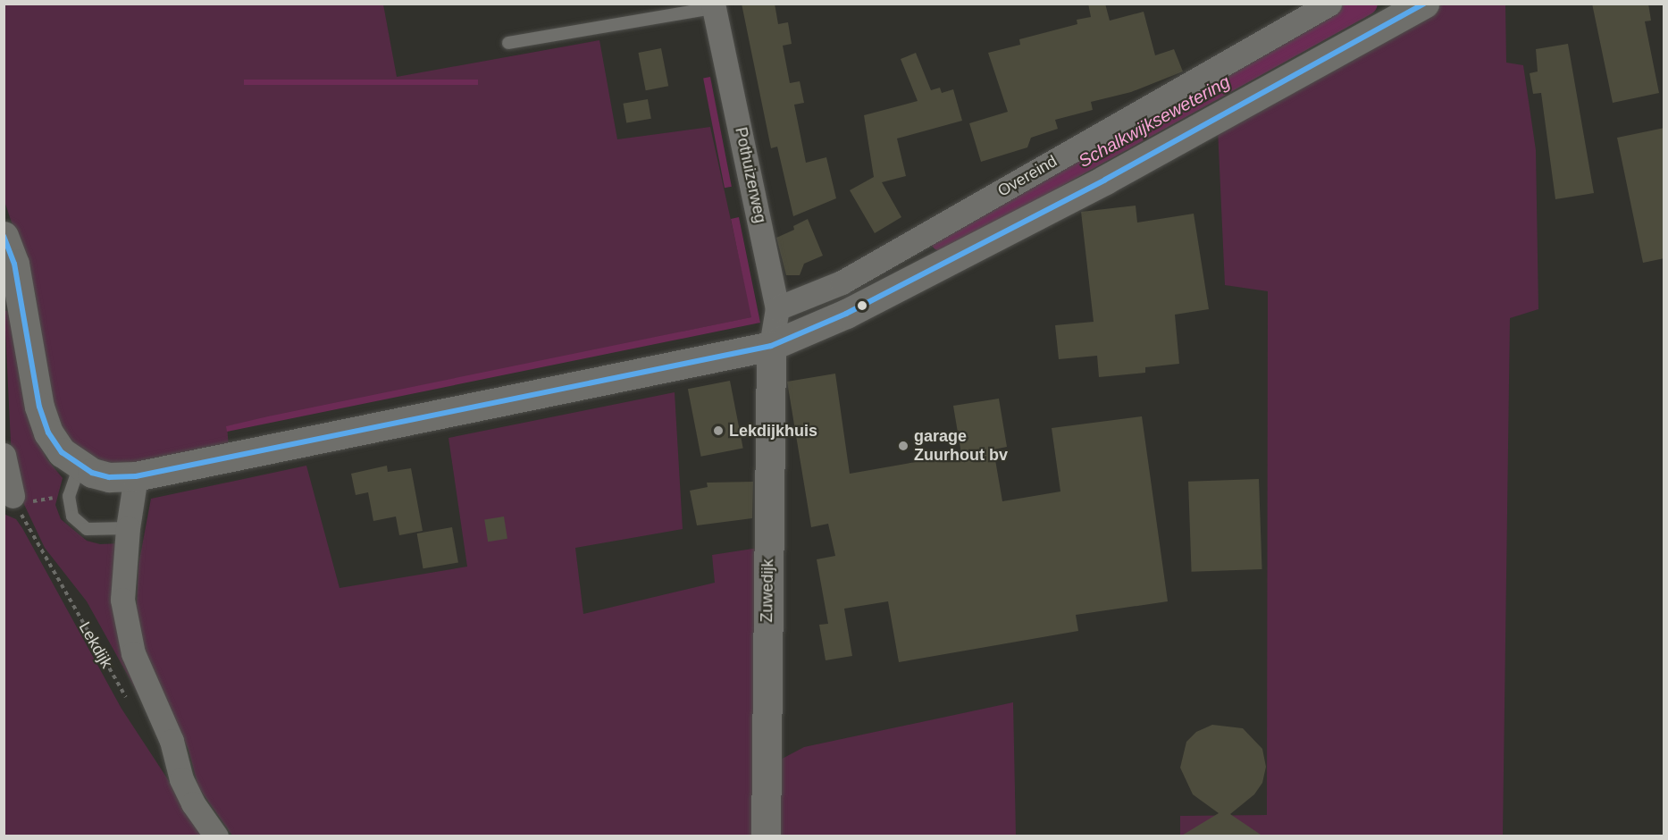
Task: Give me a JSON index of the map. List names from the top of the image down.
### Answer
{
  "streets": {
    "street": [
      "Pothuizerweg",
      "Overeind",
      "Zuwedijk",
      "Lekdijk"
    ]
  },
  "crossings": [
    ["Pothuizerweg", "Overeind"],
    ["Pothuizerweg", "Zuwedijk"]
  ],
  "water": ["Schalkwijksewetering"],
  "places": ["Lekdijkhuis", "garage Zuurhout bv"]
}
